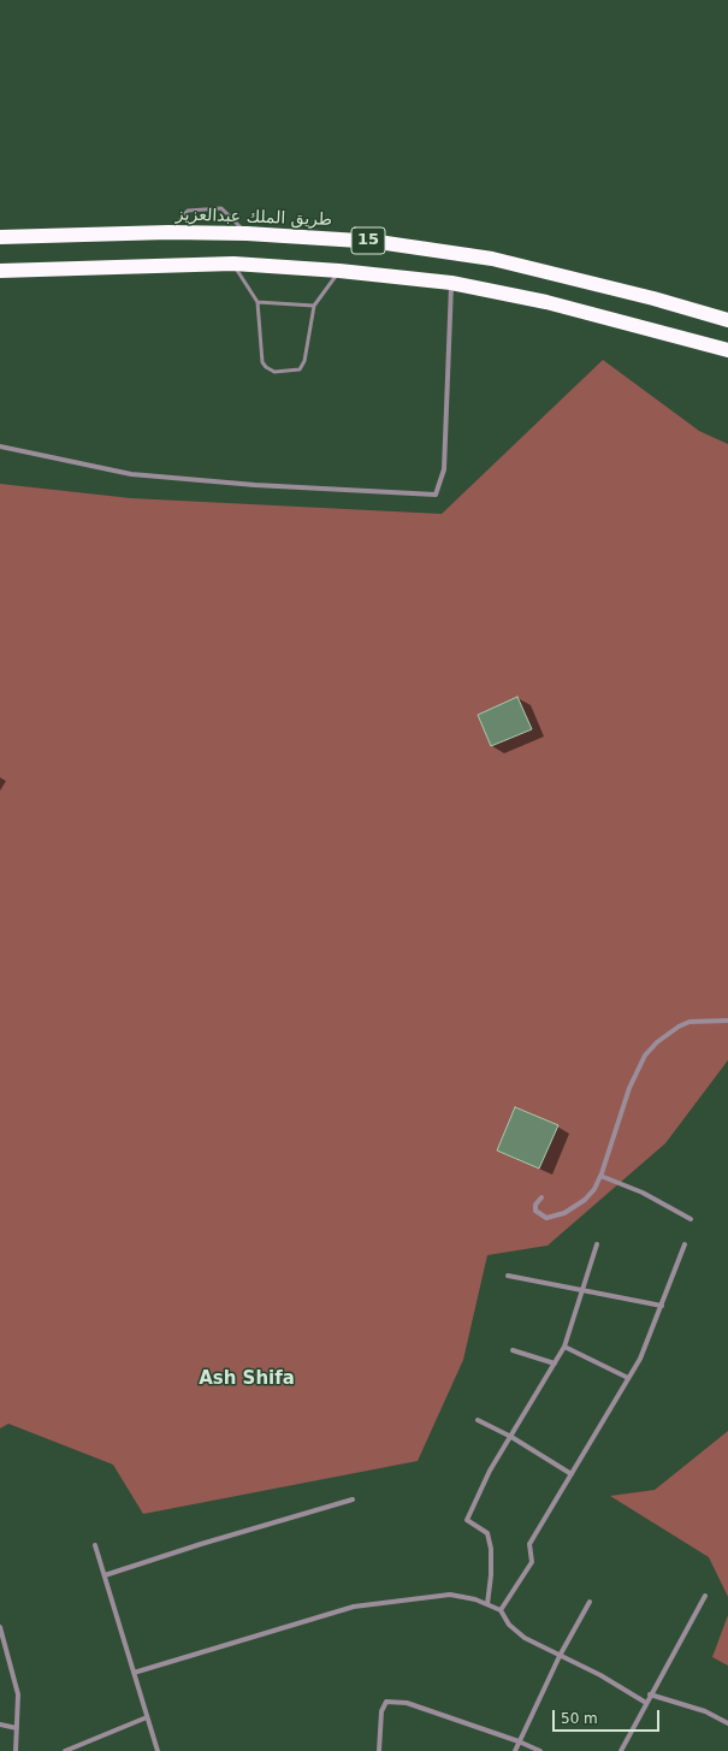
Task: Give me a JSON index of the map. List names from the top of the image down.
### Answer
{
  "streets": {
    "highway": ["طريق الملك عبدالعزيز", "15"]
  },
  "districts": ["Ash Shifa"],
  "scale_bar": "50 m"
}
